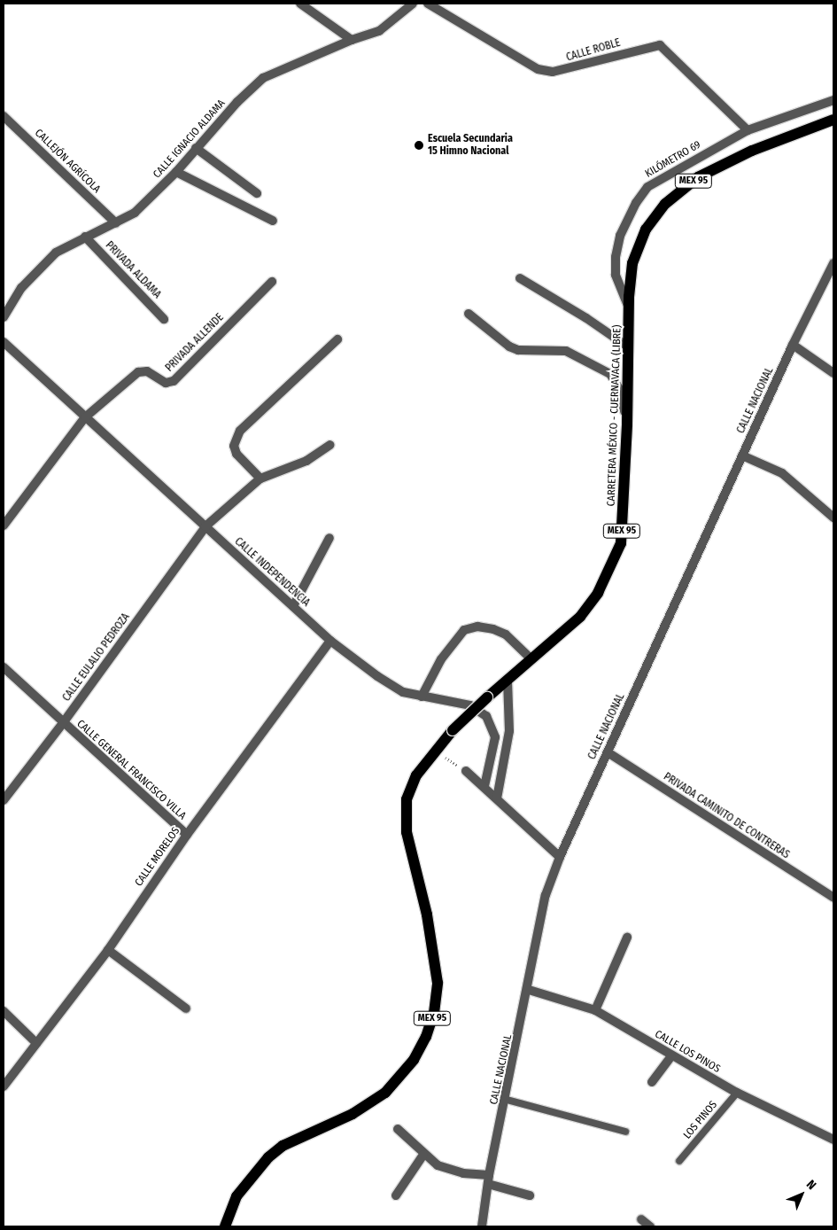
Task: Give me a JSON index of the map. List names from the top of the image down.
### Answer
{
  "streets": {
    "main road": ["MEX 95", "CARRETERA MÉXICO - CUERNAVACA (LIBRE)"],
    "street": [
      "CALLE ROBLE",
      "CALLE IGNACIO ALDAMA",
      "KILÓMETRO 69",
      "CALLEJÓN AGRÍCOLA",
      "PRIVADA ALDAMA",
      "PRIVADA ALLENDE",
      "CALLE NACIONAL",
      "CALLE INDEPENDENCIA",
      "CALLE EULALIO PEDROZA",
      "CALLE GENERAL FRANCISCO VILLA",
      "PRIVADA CAMINITO DE CONTRERAS",
      "CALLE MORELOS",
      "CALLE LOS PINOS"
    ],
    "lane": ["LOS PINOS"]
  },
  "crossings": [
    ["CALLE ROBLE", "KILÓMETRO 69"],
    ["CALLE IGNACIO ALDAMA", "CALLEJÓN AGRÍCOLA"],
    ["CALLE IGNACIO ALDAMA", "PRIVADA ALDAMA"],
    ["KILÓMETRO 69", "CARRETERA MÉXICO - CUERNAVACA (LIBRE)"],
    ["PRIVADA ALLENDE", "CALLE INDEPENDENCIA"],
    ["CALLE NACIONAL", "PRIVADA CAMINITO DE CONTRERAS"],
    ["CALLE NACIONAL", "CALLE LOS PINOS"],
    ["CALLE INDEPENDENCIA", "CALLE EULALIO PEDROZA"],
    ["CALLE INDEPENDENCIA", "CALLE MORELOS"],
    ["CALLE EULALIO PEDROZA", "CALLE GENERAL FRANCISCO VILLA"],
    ["CALLE GENERAL FRANCISCO VILLA", "CALLE MORELOS"],
    ["CALLE LOS PINOS", "LOS PINOS"]
  ],
  "places": ["Escuela Secundaria 15 Himno Nacional"],
  "north": "top right"
}
